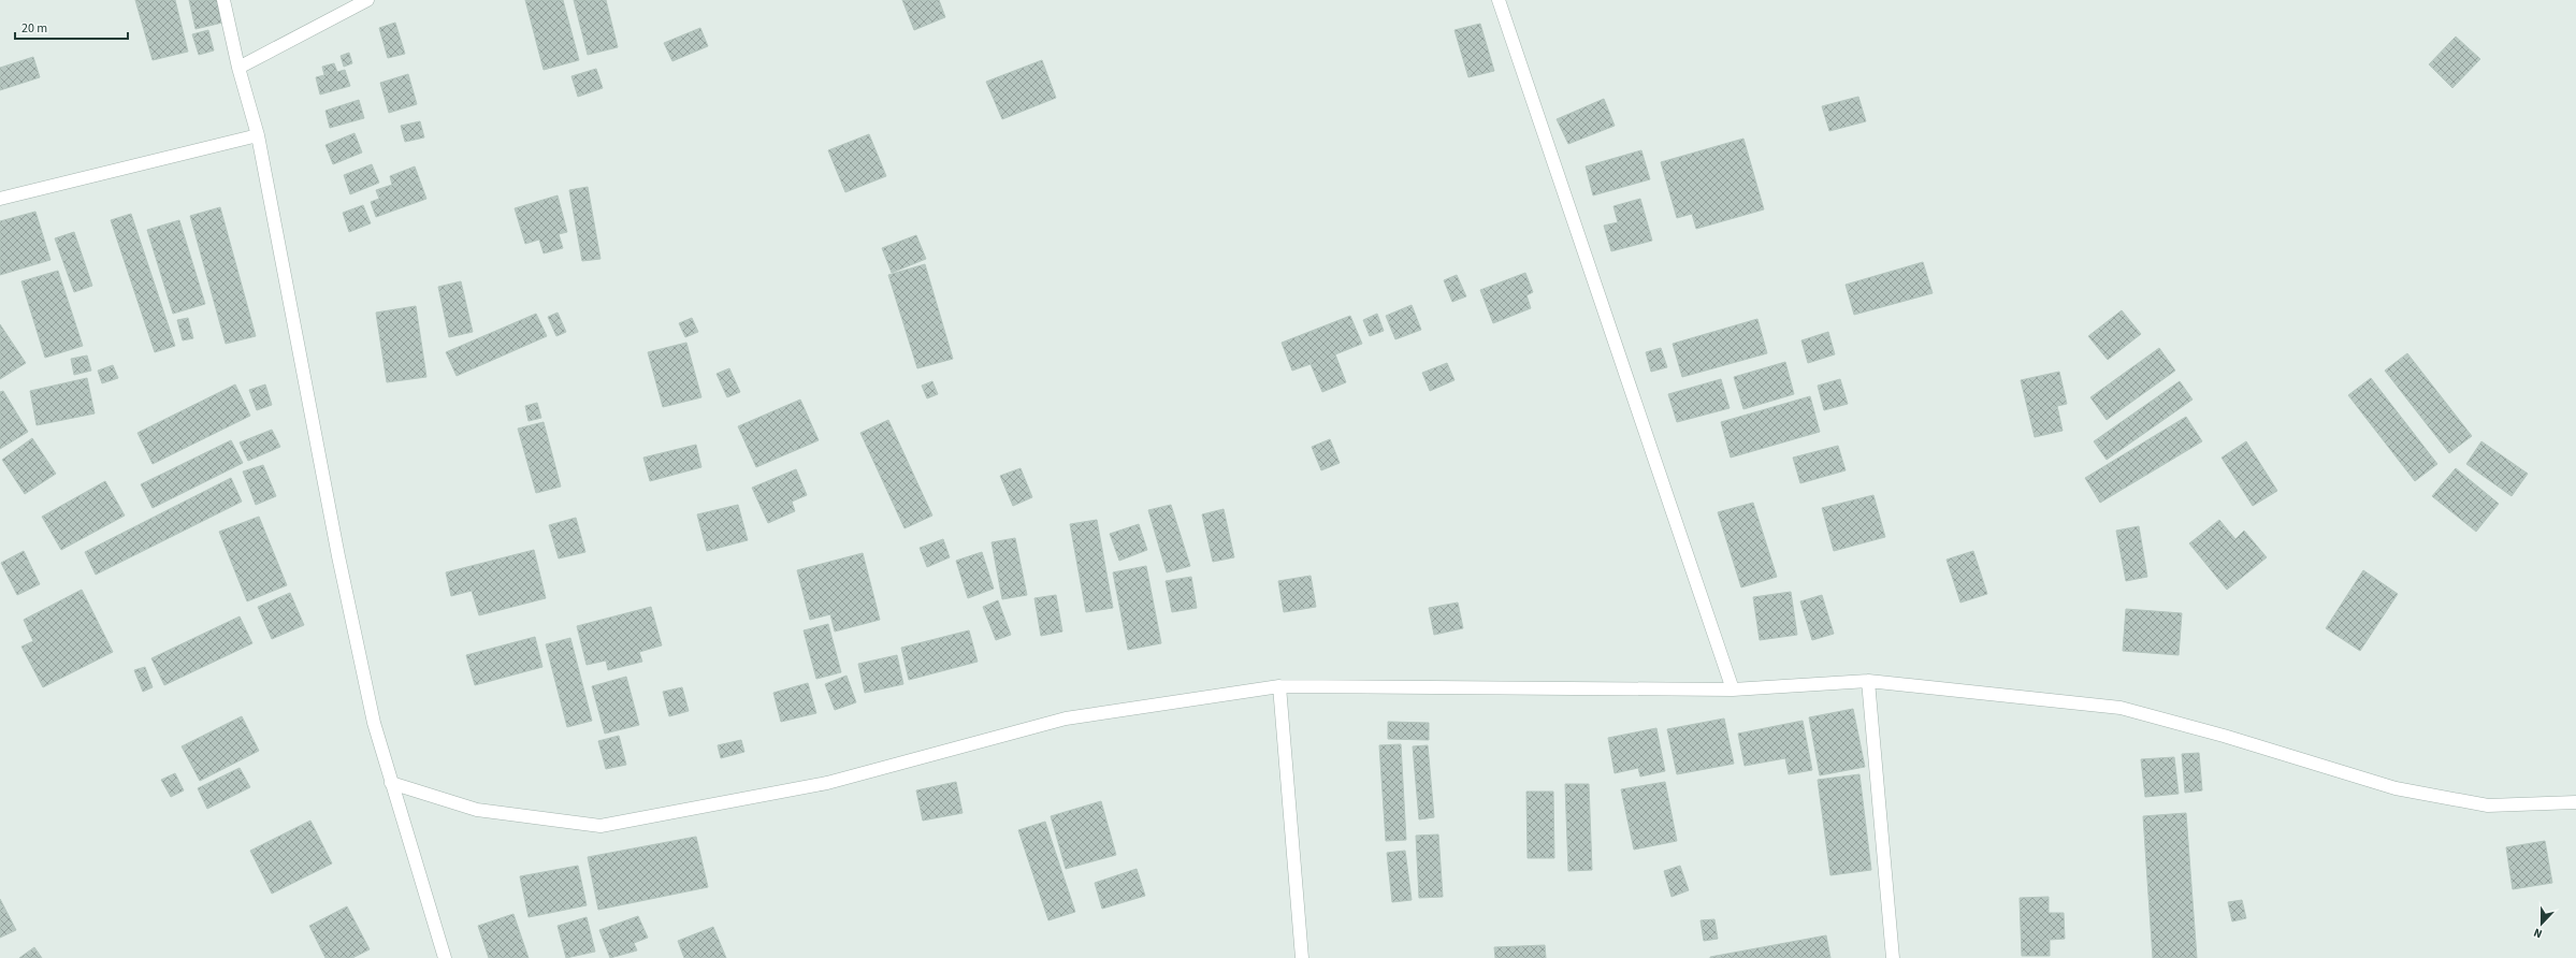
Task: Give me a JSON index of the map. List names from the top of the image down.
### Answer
{
  "scale_bar": "20 m",
  "north": "bottom"
}
